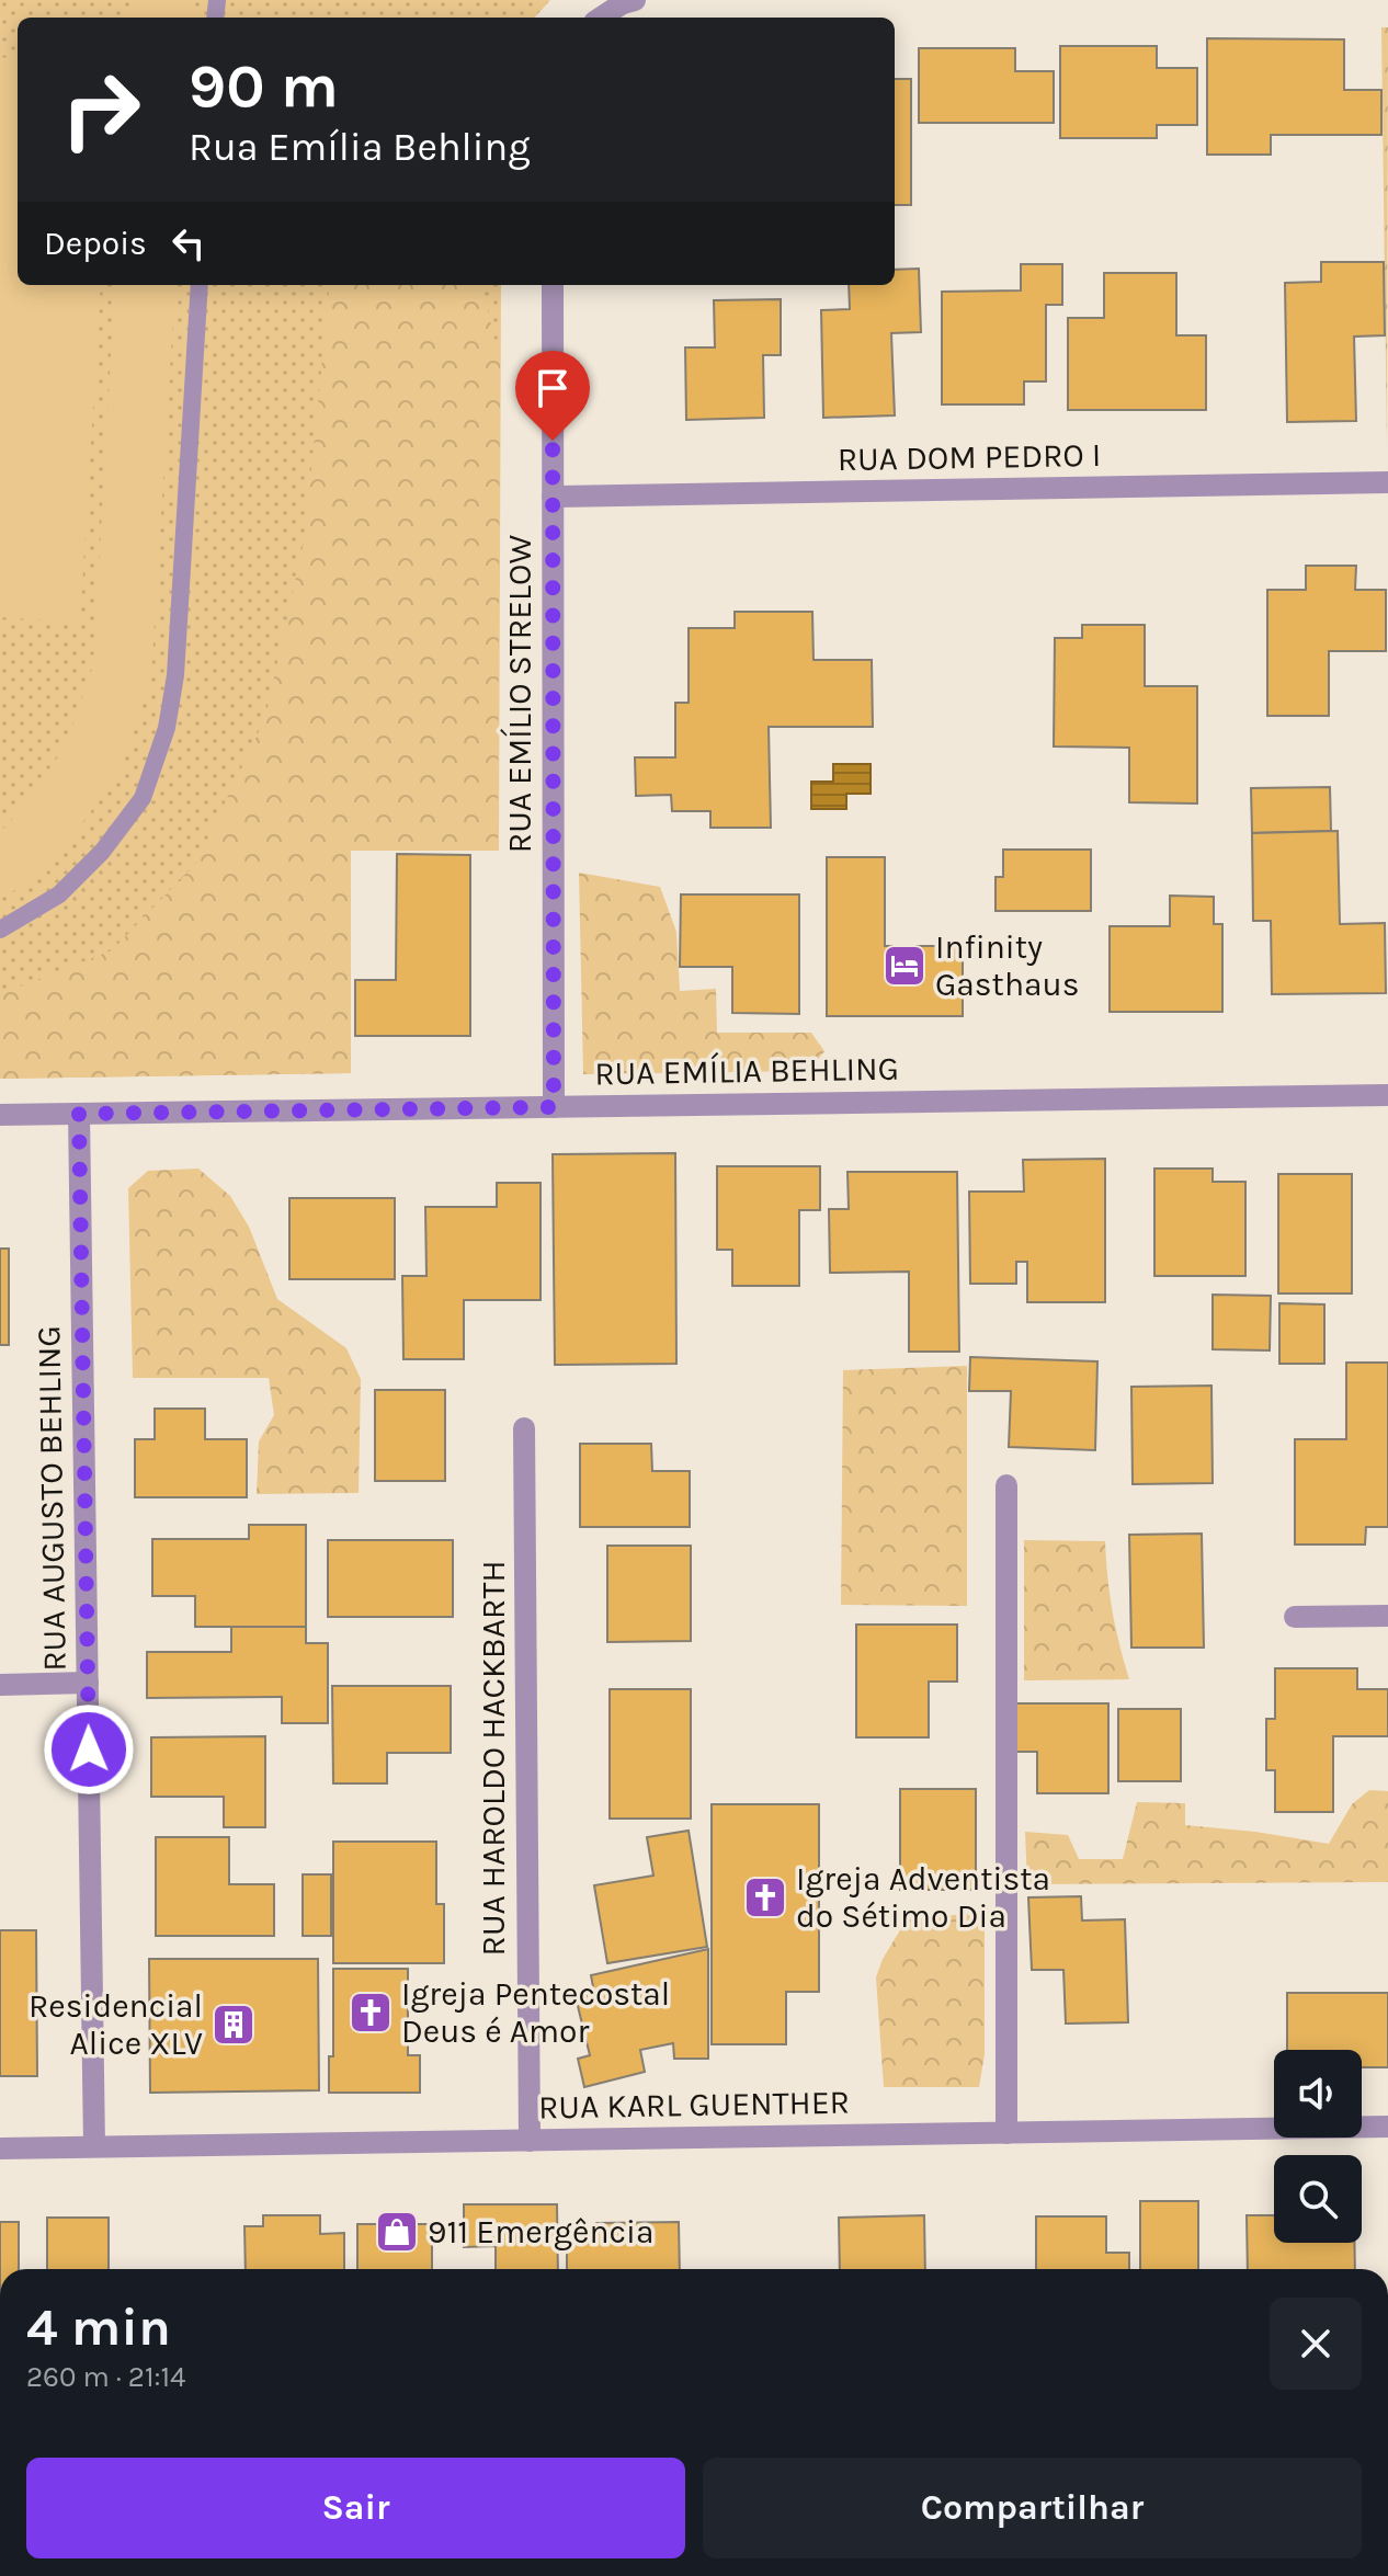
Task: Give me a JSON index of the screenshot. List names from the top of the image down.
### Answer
{
  "streets": {
    "street": [
      "RUA DOM PEDRO I",
      "RUA EMÍLIO STRELOW",
      "RUA EMÍLIA BEHLING",
      "RUA AUGUSTO BEHLING",
      "RUA HAROLDO HACKBARTH",
      "RUA KARL GUENTHER"
    ]
  },
  "crossings": [
    ["RUA DOM PEDRO I", "RUA EMÍLIO STRELOW"],
    ["RUA EMÍLIO STRELOW", "RUA EMÍLIA BEHLING"],
    ["RUA EMÍLIA BEHLING", "RUA AUGUSTO BEHLING"],
    ["RUA AUGUSTO BEHLING", "RUA KARL GUENTHER"],
    ["RUA HAROLDO HACKBARTH", "RUA KARL GUENTHER"]
  ],
  "places": {
    "hotel": ["Infinity Gasthaus"],
    "church": ["Igreja Adventista do Sétimo Dia", "Igreja Pentecostal Deus é Amor"],
    "building": ["Residencial Alice XLV"],
    "shop": ["911 Emergência"]
  },
  "page": {
    "turn": ["90 m", "Rua Emília Behling"],
    "then": "Depois",
    "heading": ["4 min", "260 m · 21:14"],
    "buttons": ["Sair", "Compartilhar"]
  }
}
